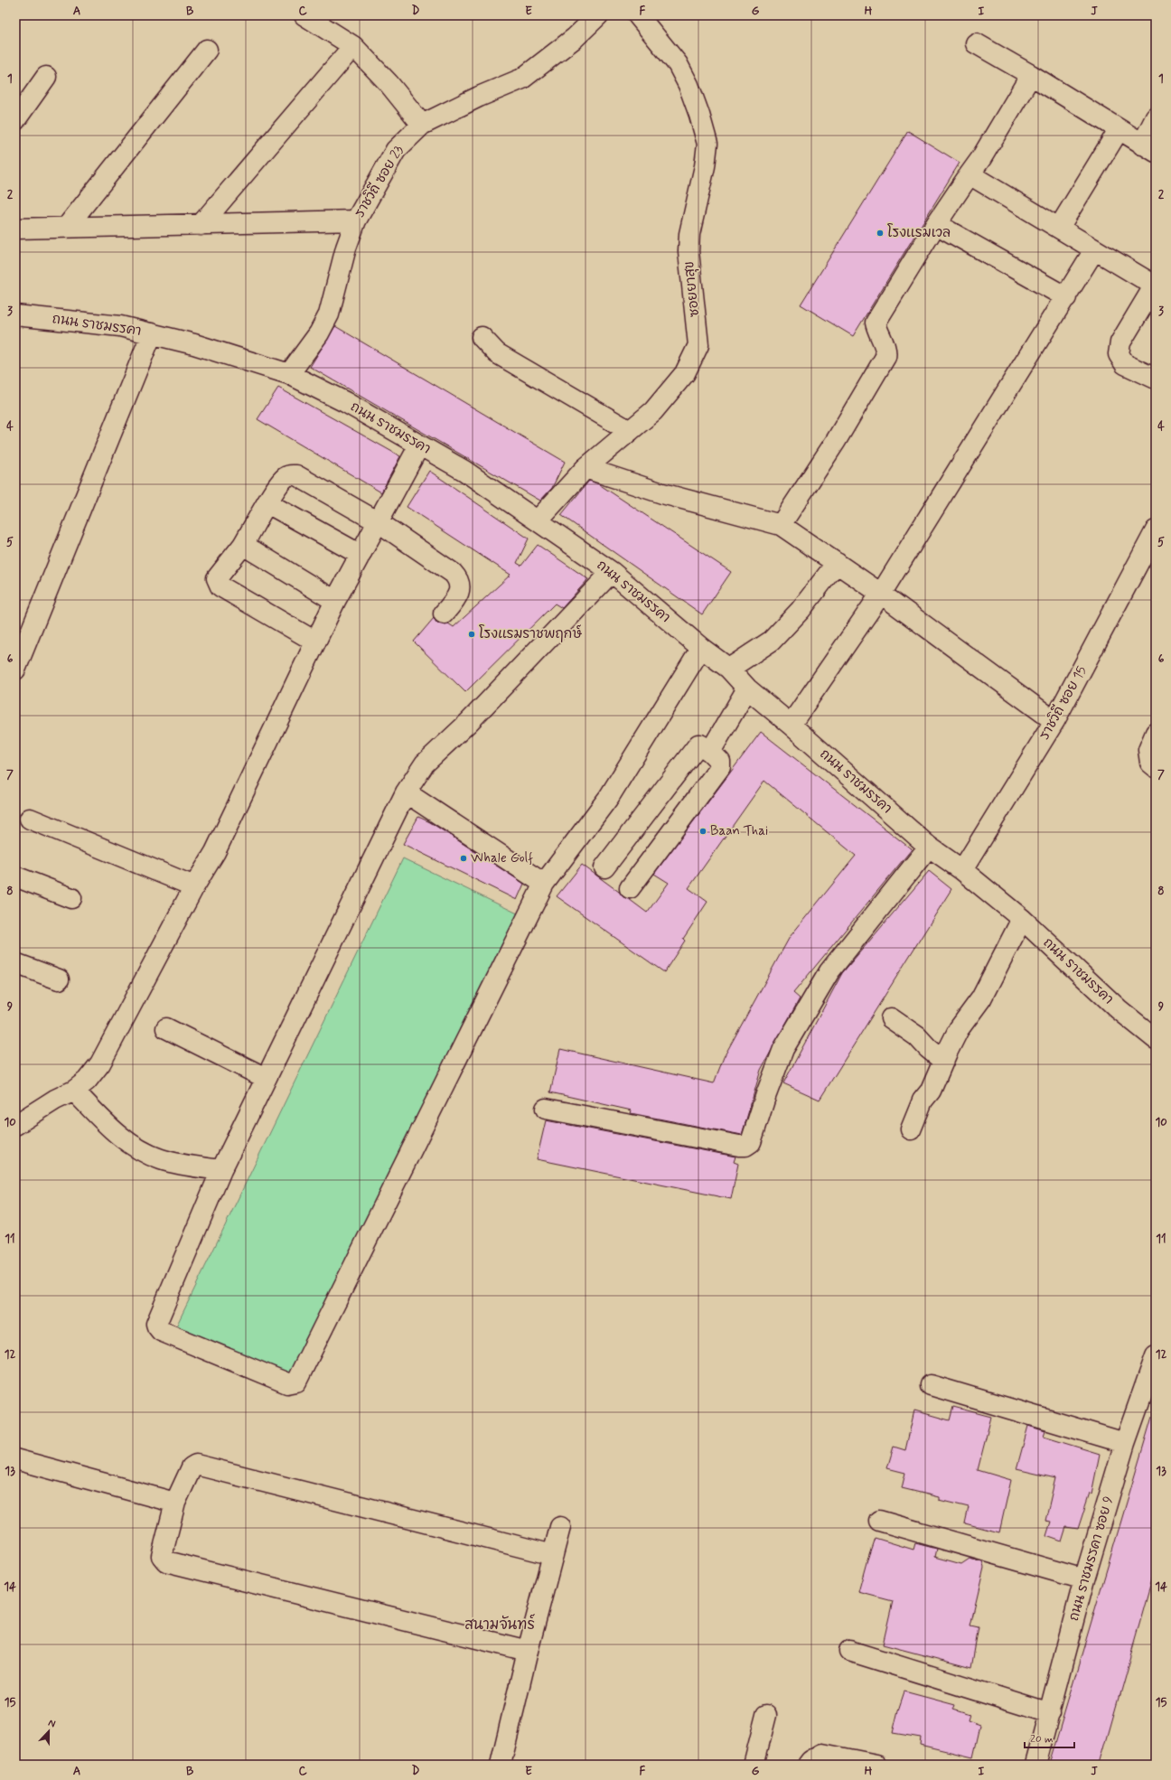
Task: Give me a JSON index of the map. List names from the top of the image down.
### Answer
{
  "streets": {
    "street": [
      "ราชวิถี ซอย 23",
      "ซอยยาสุข",
      "ถนน ราชมรรคา",
      "ราชวิถี ซอย 15",
      "ถนน ราชมรรคา ซอย 9"
    ]
  },
  "crossings": [
    ["ราชวิถี ซอย 23", "ถนน ราชมรรคา"],
    ["ซอยยาสุข", "ถนน ราชมรรคา"],
    ["ถนน ราชมรรคา", "ราชวิถี ซอย 15"]
  ],
  "districts": ["สนามจันทร์"],
  "places": [
    "โรงแรมเวล",
    "โรงแรมราชพฤกษ์",
    "Baan Thai",
    "Whale Golf"
  ],
  "scale_bar": "20 m",
  "north": "top",
  "grid": {
    "columns": [
      "A",
      "B",
      "C",
      "D",
      "E",
      "F",
      "G",
      "H",
      "I",
      "J"
    ],
    "rows": [
      "1",
      "2",
      "3",
      "4",
      "5",
      "6",
      "7",
      "8",
      "9",
      "10",
      "11",
      "12",
      "13",
      "14",
      "15"
    ]
  }
}
